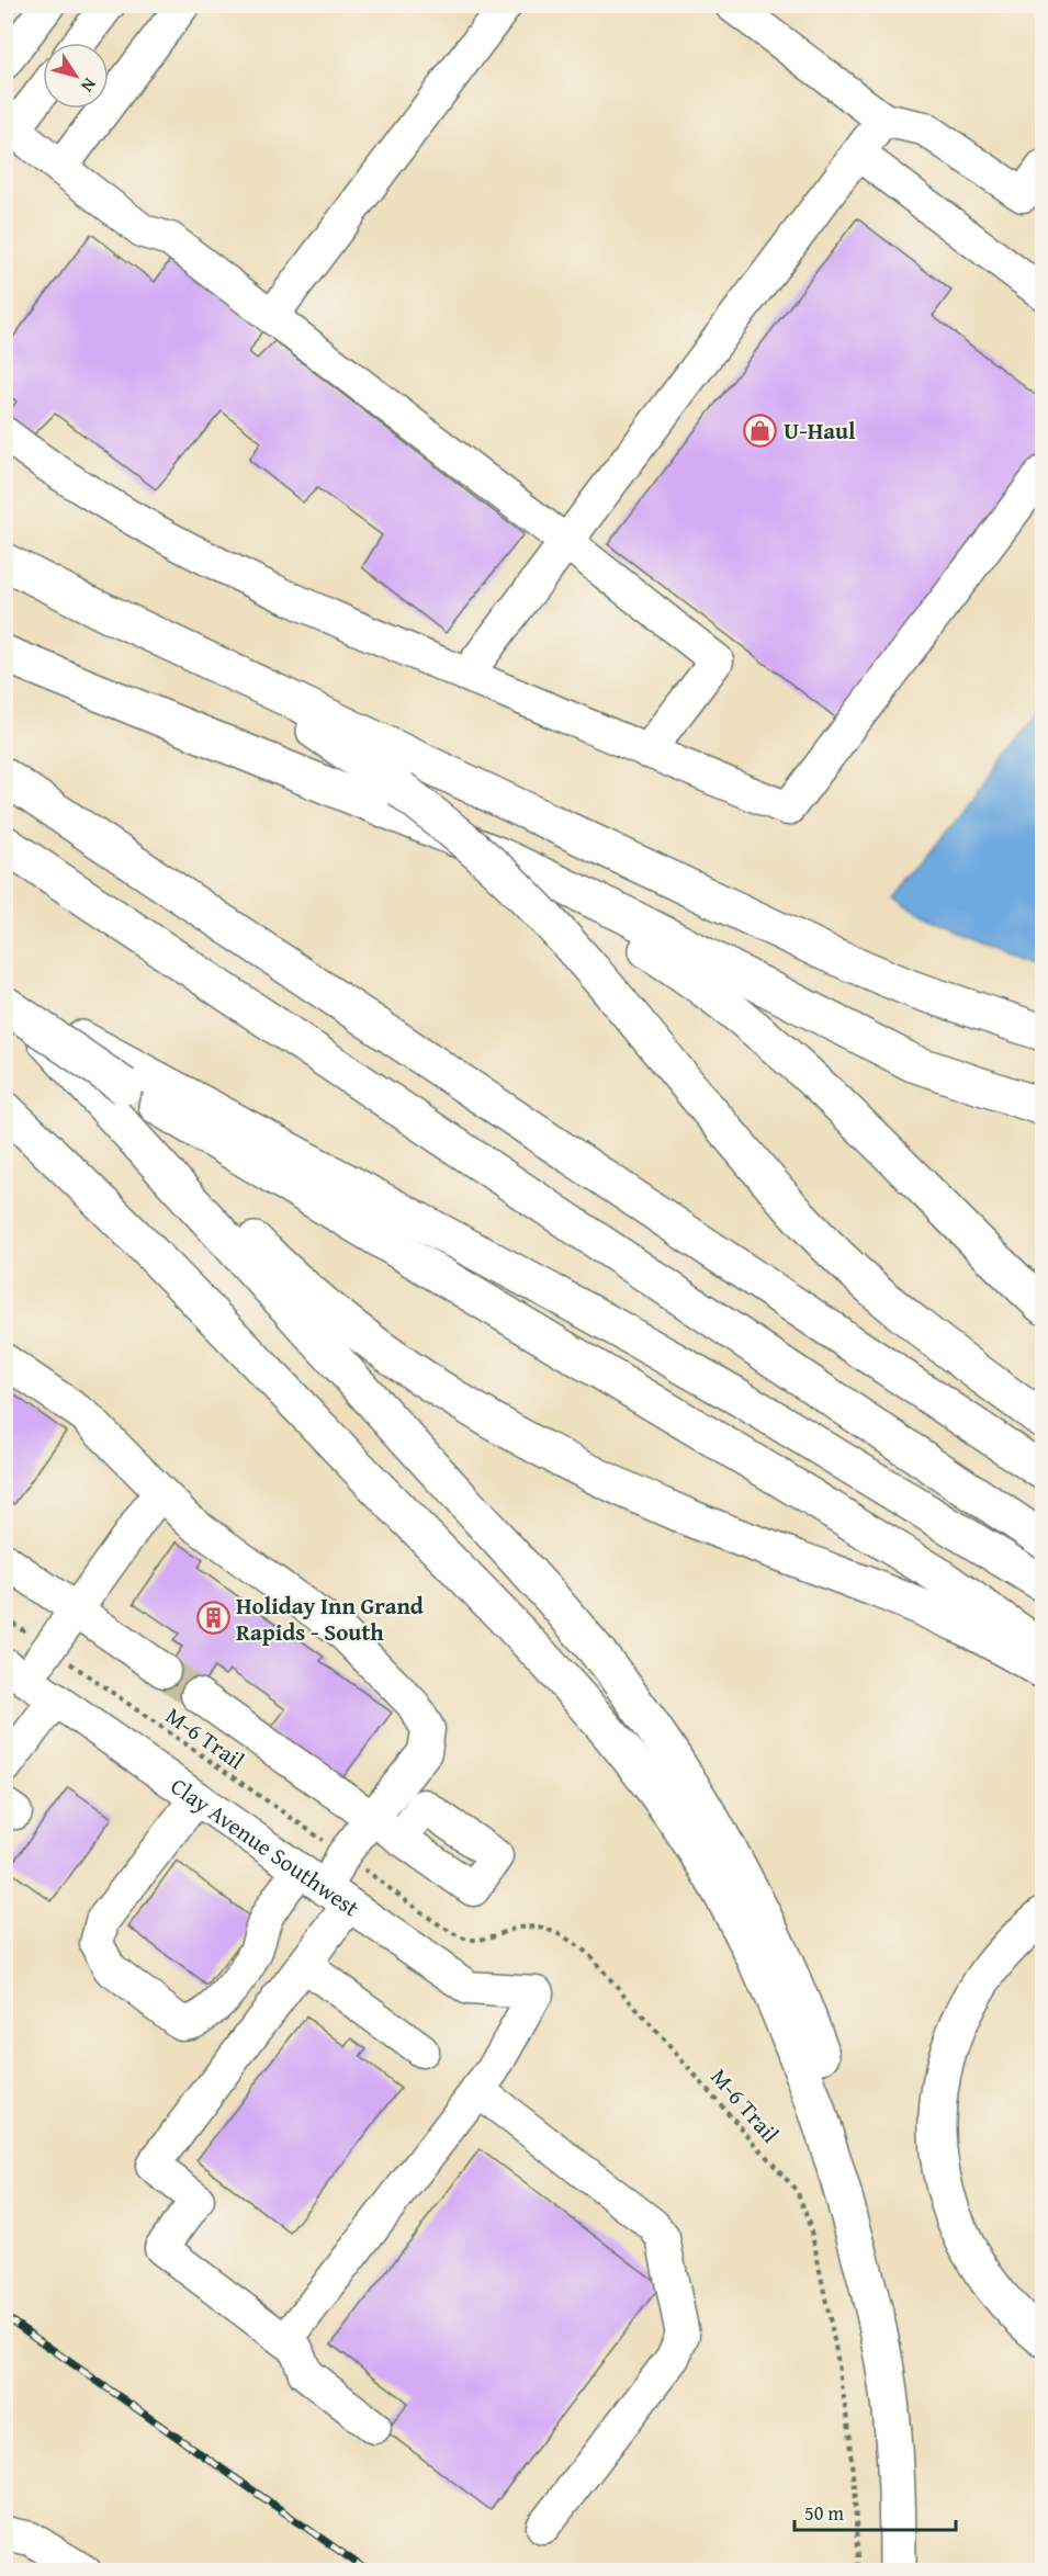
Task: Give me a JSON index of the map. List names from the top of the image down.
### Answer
{
  "streets": {
    "street": ["Clay Avenue Southwest"],
    "path": ["M-6 Trail"]
  },
  "places": {
    "shop": ["U-Haul"],
    "building": ["Holiday Inn Grand Rapids - South"]
  },
  "scale_bar": "50 m",
  "north": "bottom right"
}
